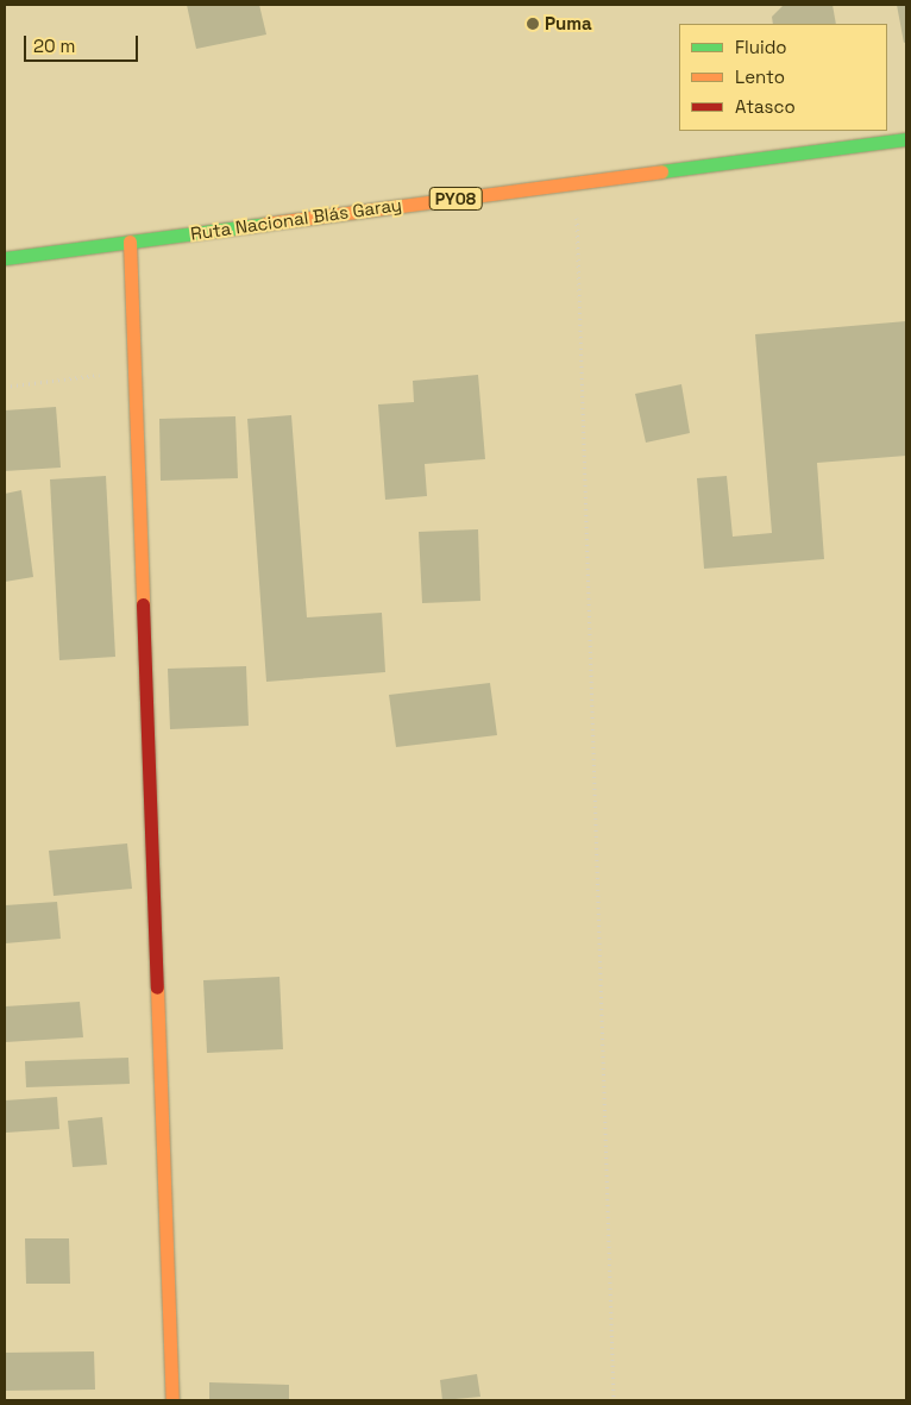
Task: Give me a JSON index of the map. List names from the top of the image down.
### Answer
{
  "streets": {
    "main road": ["PY08", "Ruta Nacional Blás Garay"]
  },
  "places": ["Puma"],
  "legend": ["Fluido", "Lento", "Atasco"],
  "scale_bar": "20 m"
}
